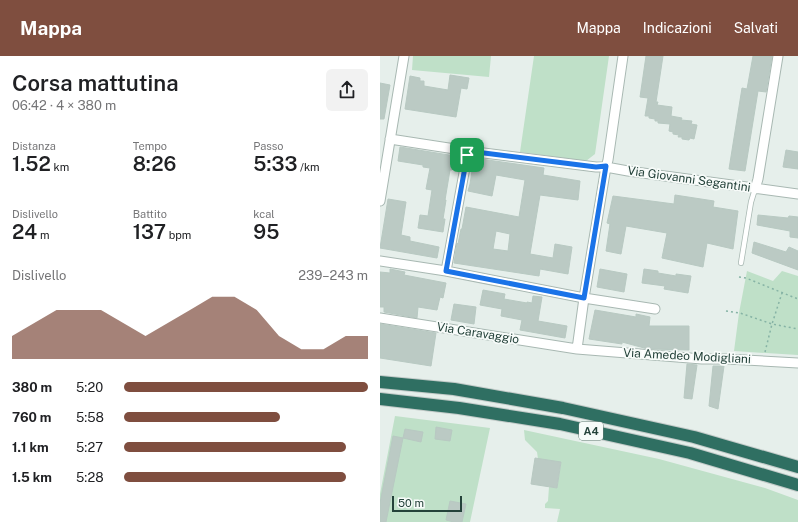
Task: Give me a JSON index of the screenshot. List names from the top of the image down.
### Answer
{
  "streets": {
    "highway": ["A4"],
    "street": ["Via Giovanni Segantini", "Via Caravaggio", "Via Amedeo Modigliani"]
  },
  "crossings": [
    ["Via Caravaggio", "Via Amedeo Modigliani"]
  ],
  "scale_bar": "50 m",
  "page": {
    "header": "Mappa",
    "nav": ["Mappa", "Indicazioni", "Salvati"],
    "heading": ["Corsa mattutina", "06:42 · 4 × 380 m"],
    "stats": [
      ["Distanza", "1.52 km"],
      ["Tempo", "8:26"],
      ["Passo", "5:33 /km"],
      ["Dislivello", "24 m"],
      ["Battito", "137 bpm"],
      ["kcal", "95"]
    ],
    "chart": ["Dislivello", "239–243 m"],
    "list": [
      {
        "name": "380 m",
        "note": "5:20"
      },
      {
        "name": "760 m",
        "note": "5:58"
      },
      {
        "name": "1.1 km",
        "note": "5:27"
      },
      {
        "name": "1.5 km",
        "note": "5:28"
      }
    ],
    "scale": "50 m"
  }
}
